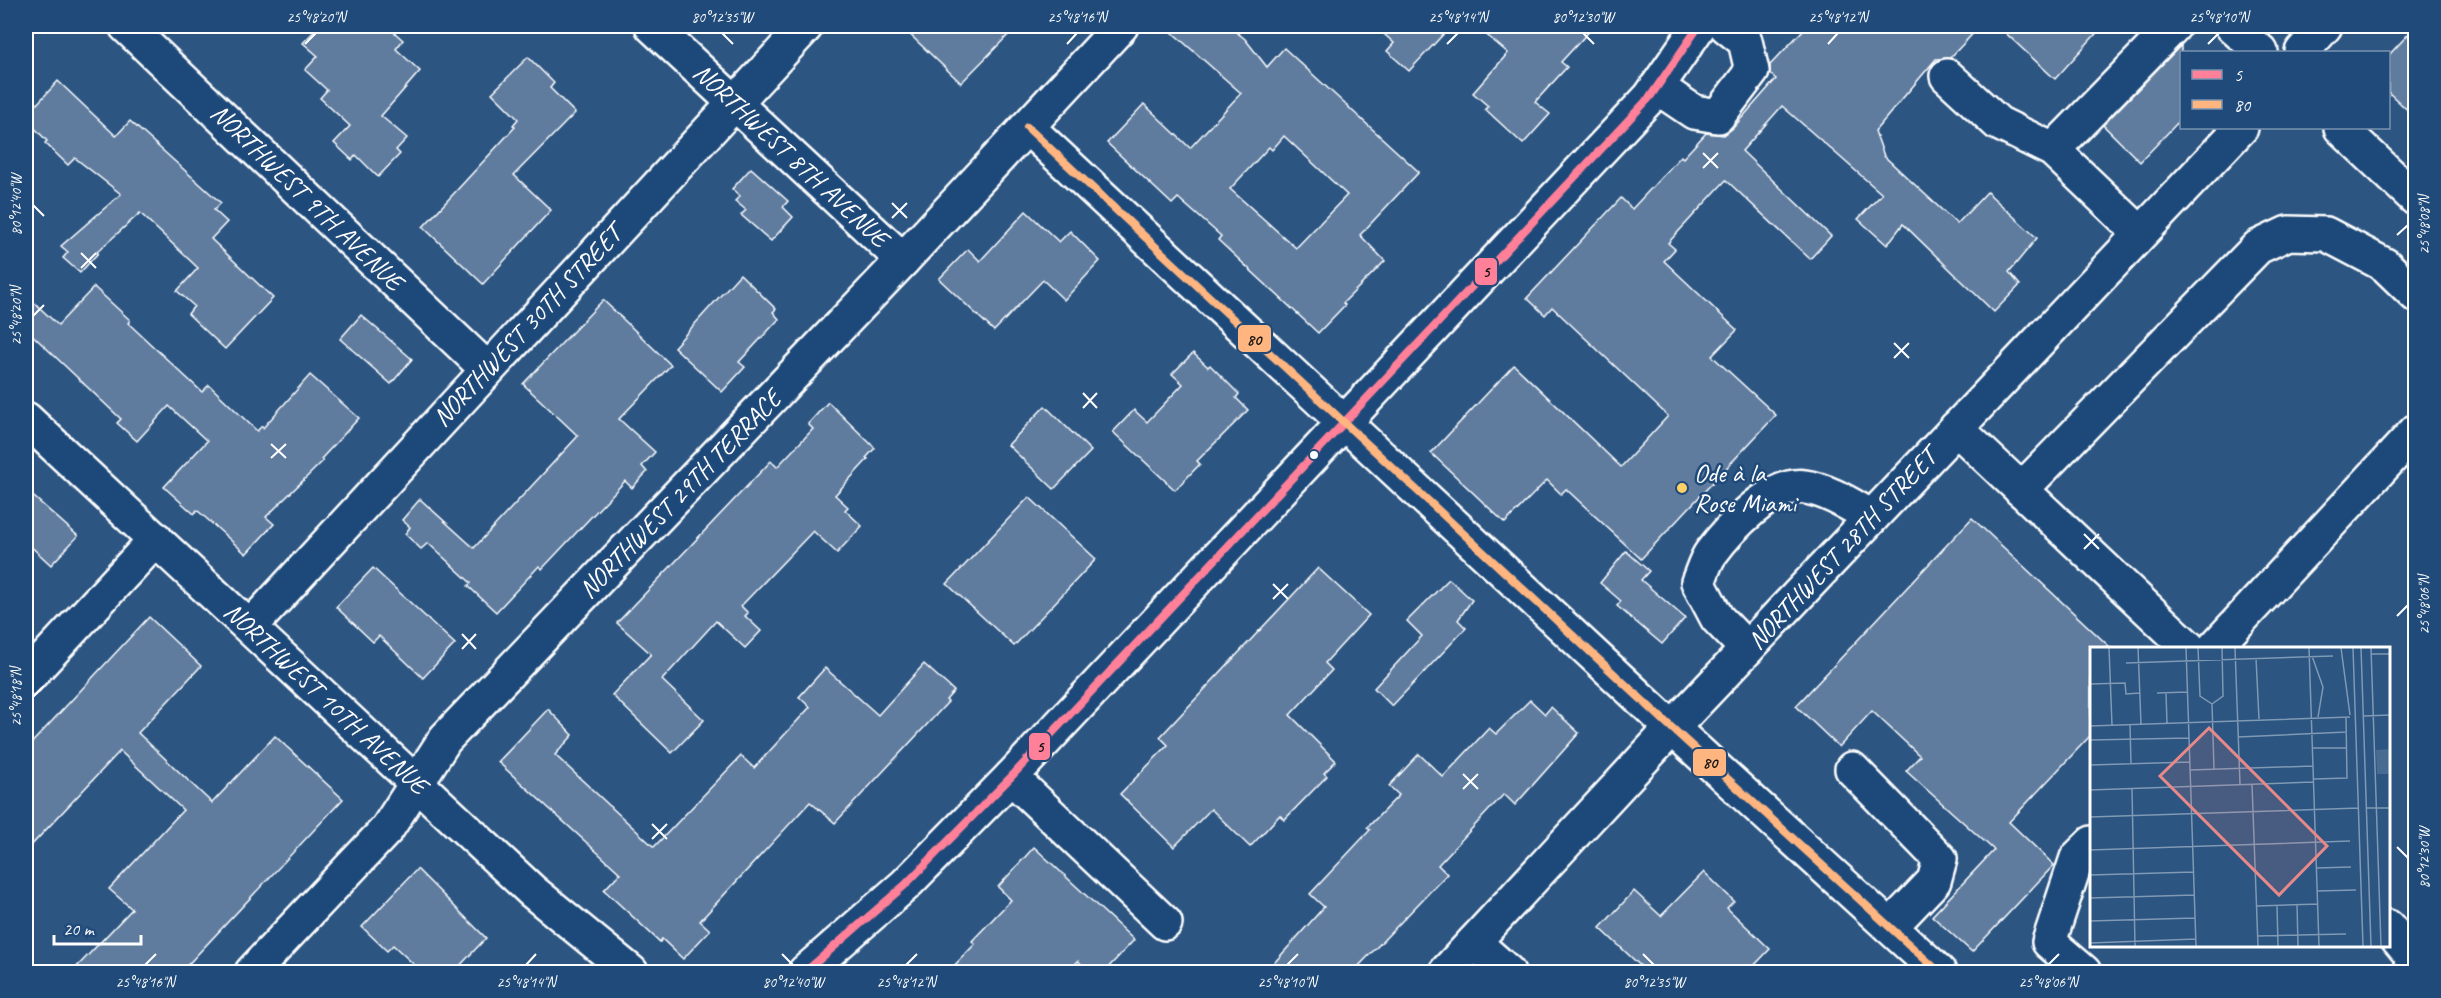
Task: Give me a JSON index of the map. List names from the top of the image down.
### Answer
{
  "streets": {
    "street": [
      "NORTHWEST 8TH AVENUE",
      "NORTHWEST 9TH AVENUE",
      "NORTHWEST 30TH STREET",
      "NORTHWEST 29TH TERRACE",
      "NORTHWEST 28TH STREET",
      "NORTHWEST 10TH AVENUE"
    ]
  },
  "crossings": [
    ["NORTHWEST 8TH AVENUE", "NORTHWEST 30TH STREET"],
    ["NORTHWEST 8TH AVENUE", "NORTHWEST 29TH TERRACE"],
    ["NORTHWEST 9TH AVENUE", "NORTHWEST 30TH STREET"],
    ["NORTHWEST 30TH STREET", "NORTHWEST 10TH AVENUE"],
    ["NORTHWEST 29TH TERRACE", "NORTHWEST 10TH AVENUE"]
  ],
  "places": ["Ode à la Rose Miami"],
  "lines": ["transit line 5", "transit line 80"],
  "legend": ["5", "80"],
  "scale_bar": "20 m",
  "coordinates": [
    "25°48'20\"N",
    "80°12'35\"W",
    "25°48'16\"N",
    "25°48'14\"N",
    "80°12'30\"W",
    "25°48'12\"N",
    "25°48'10\"N",
    "80°12'40\"W",
    "25°48'08\"N",
    "25°48'06\"N",
    "25°48'18\"N"
  ]
}
